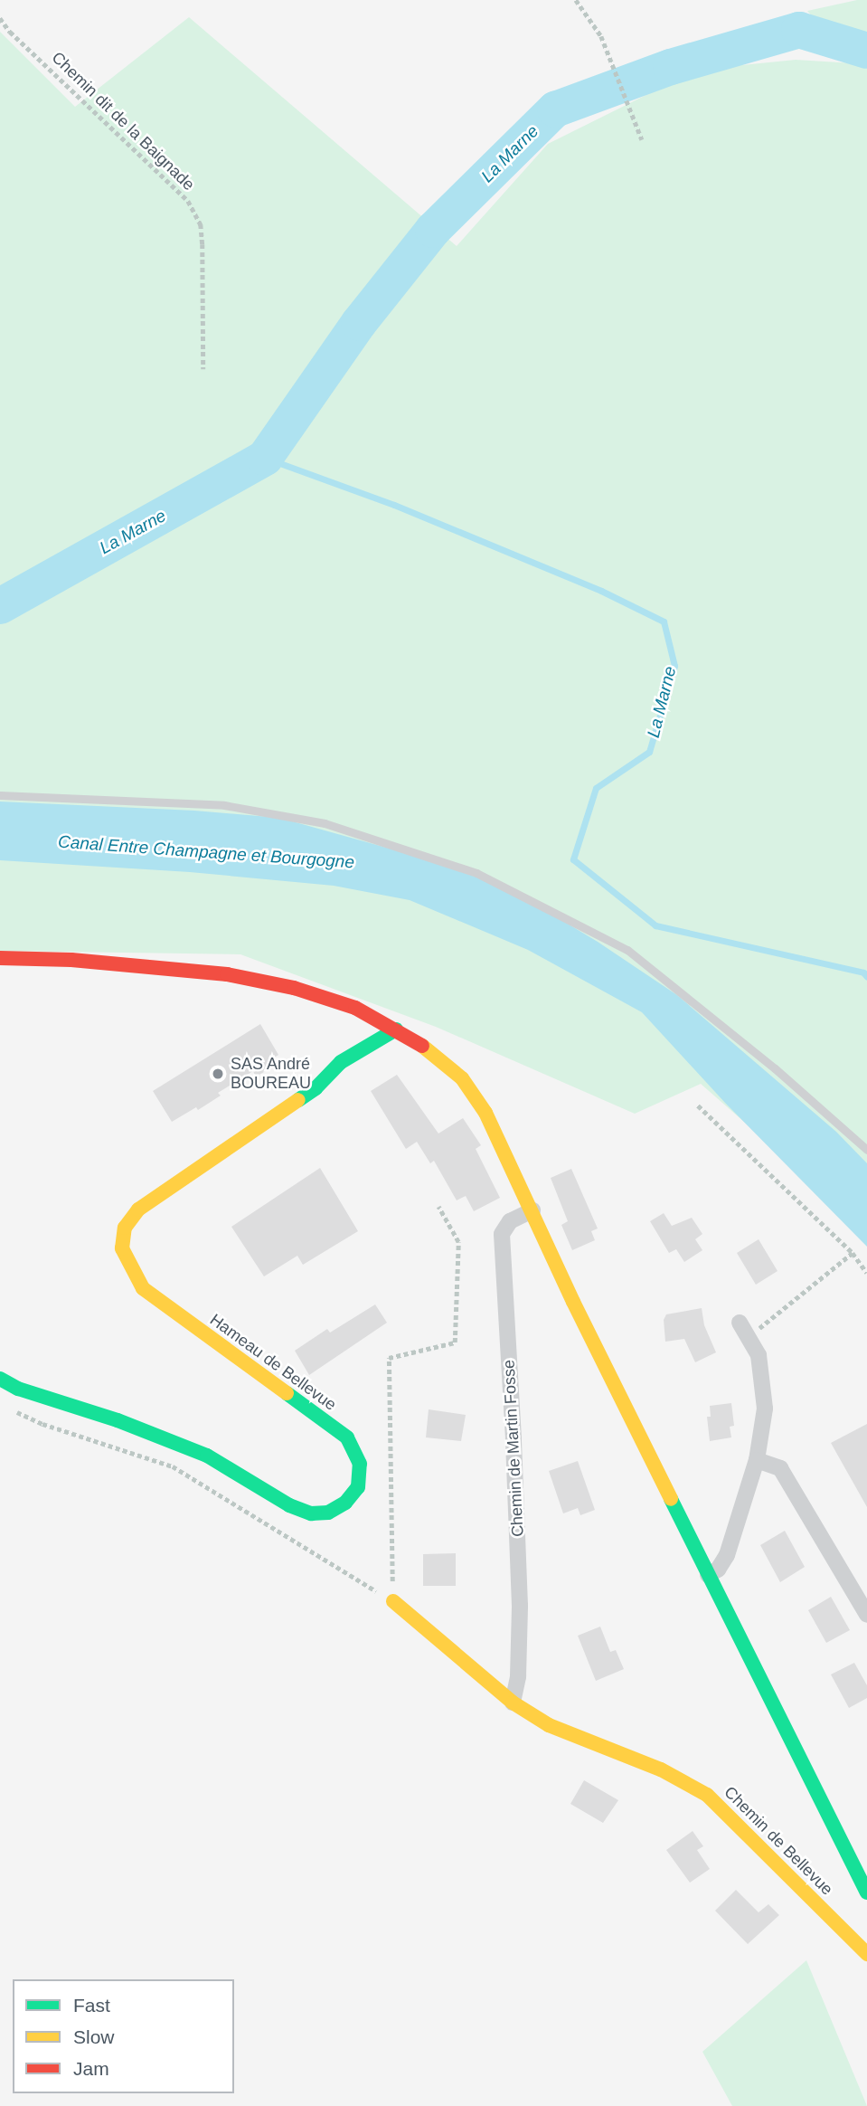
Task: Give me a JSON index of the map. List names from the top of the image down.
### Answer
{
  "streets": {
    "street": ["Hameau de Bellevue", "Chemin de Martin Fosse", "Chemin de Bellevue"],
    "path": ["Chemin dit de la Baignade"]
  },
  "crossings": [
    ["Chemin de Martin Fosse", "Chemin de Bellevue"]
  ],
  "water": ["La Marne", "Canal Entre Champagne et Bourgogne"],
  "places": ["SAS André BOUREAU"],
  "legend": ["Fast", "Slow", "Jam"]
}
